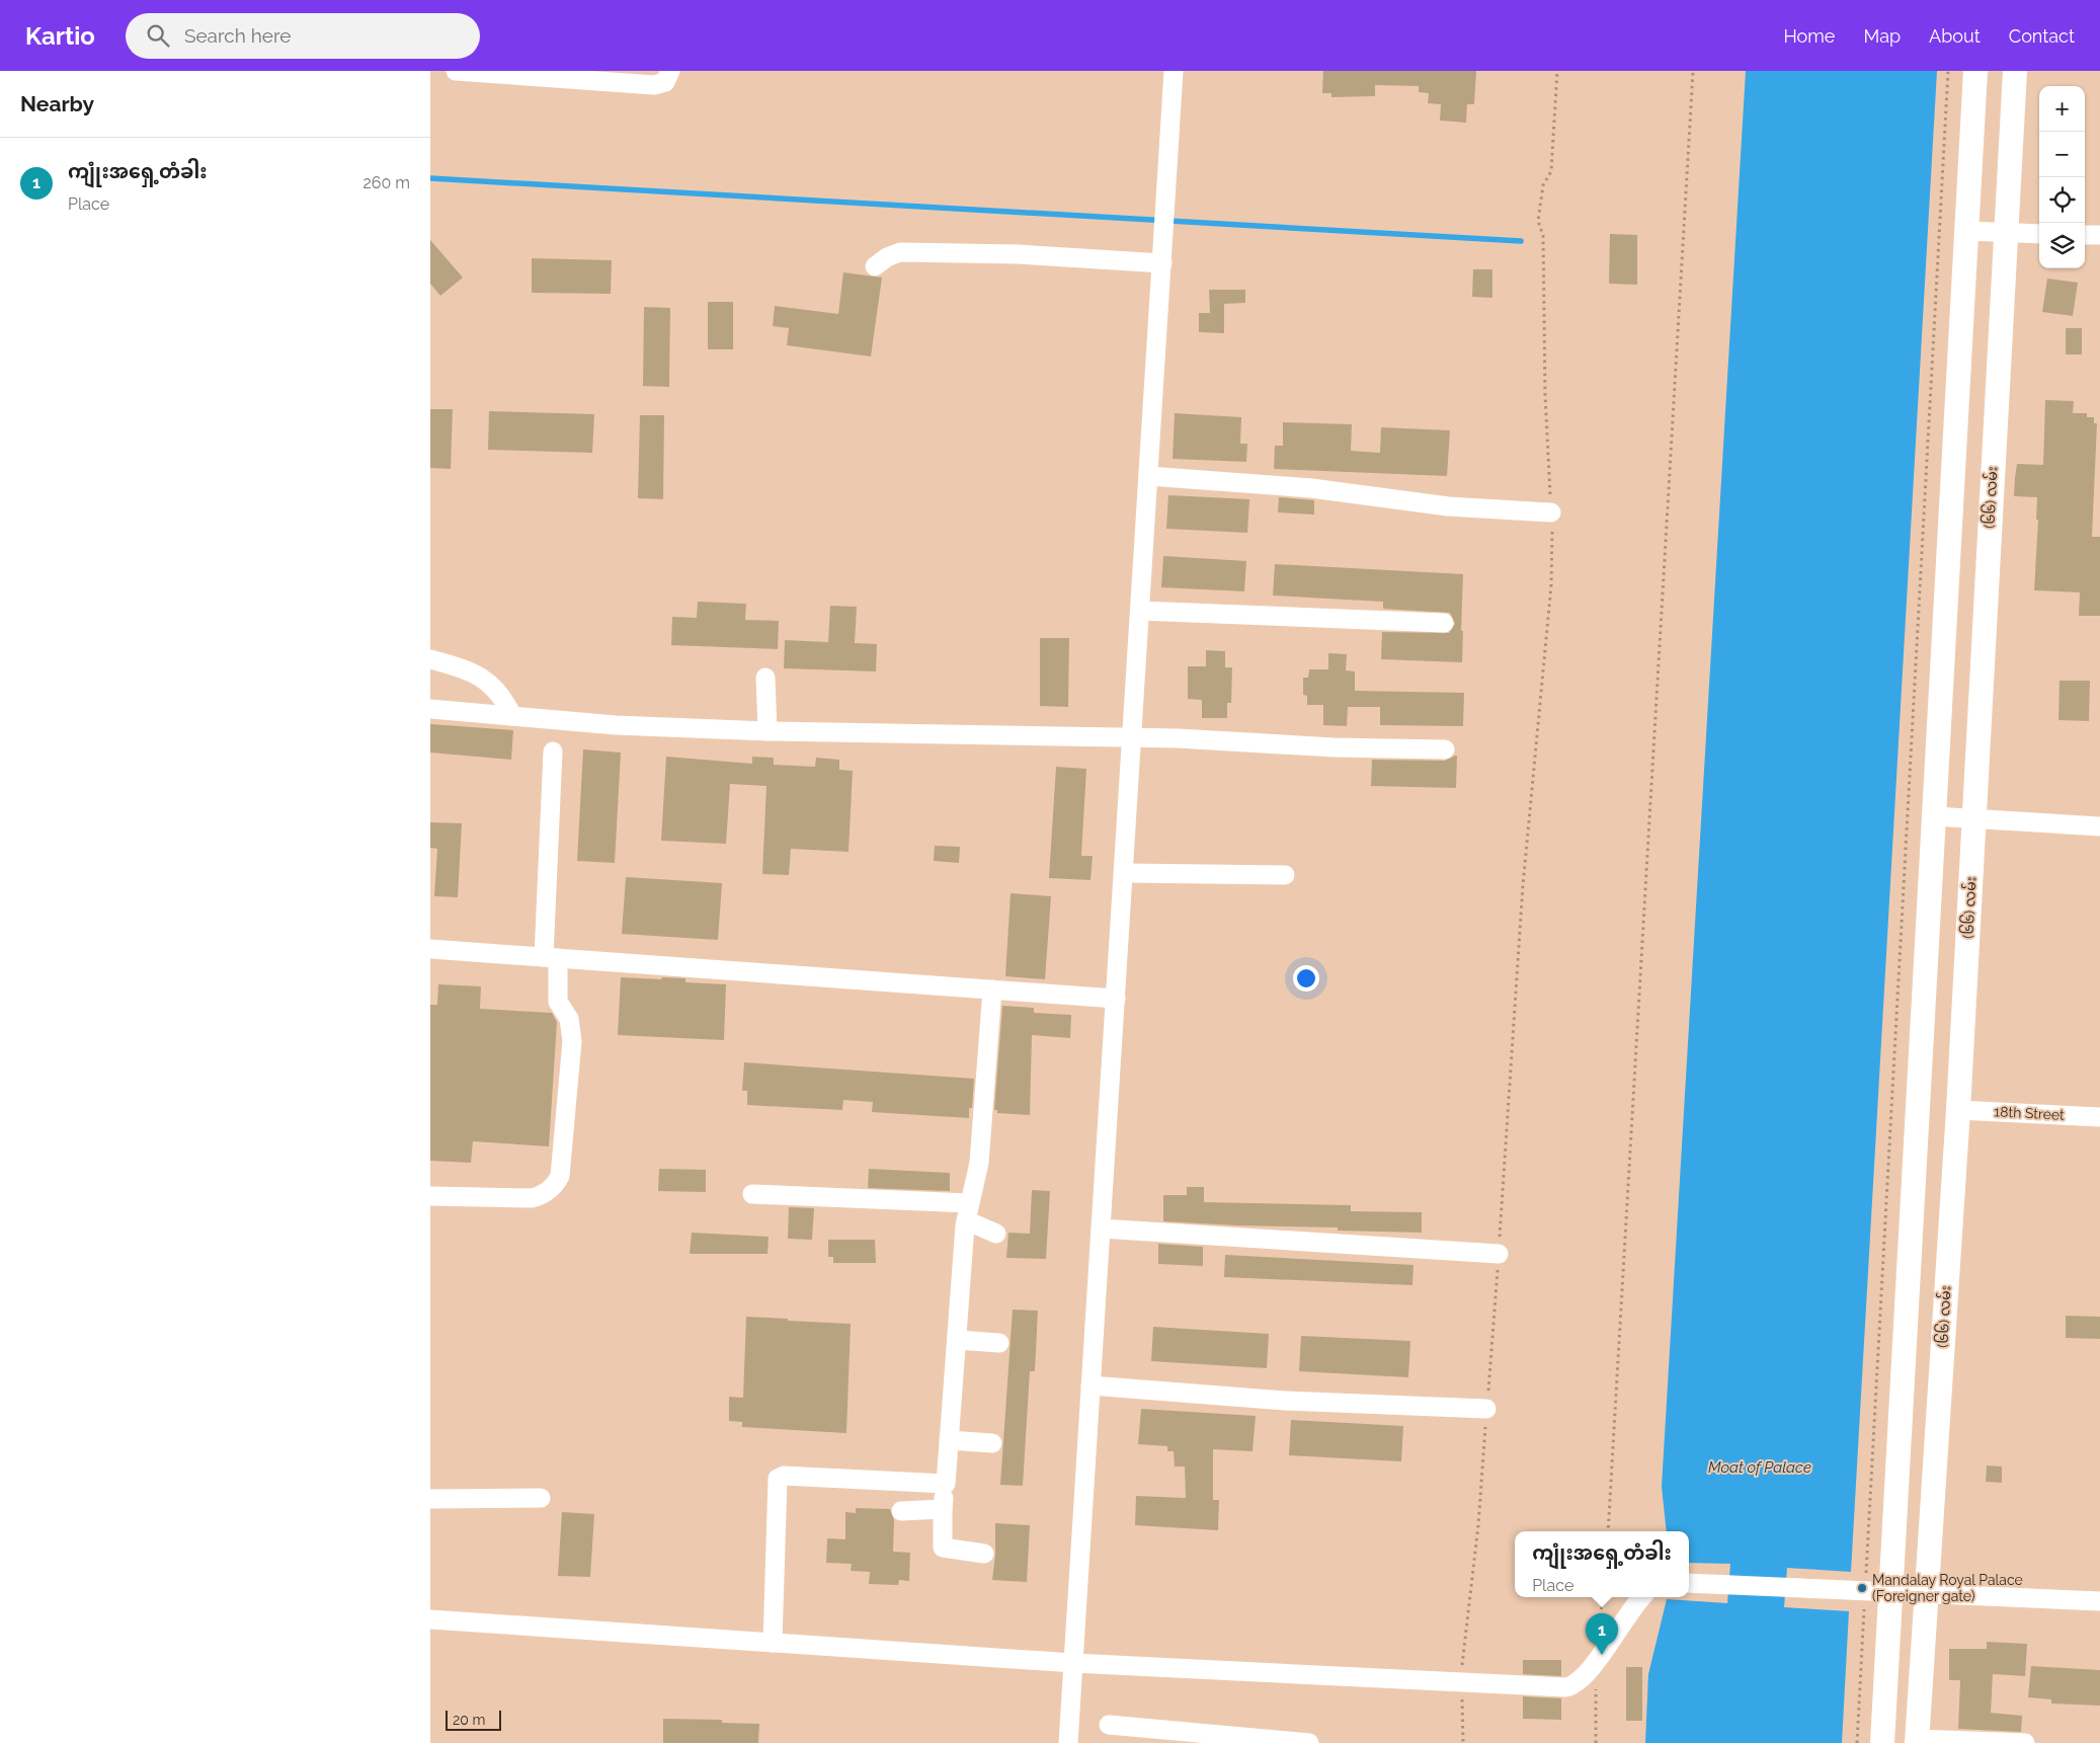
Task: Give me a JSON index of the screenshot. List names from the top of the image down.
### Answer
{
  "streets": {
    "main road": ["(၆၆) လမ်း"],
    "street": ["18th Street"]
  },
  "crossings": [
    ["(၆၆) လမ်း", "18th Street"]
  ],
  "water": ["Moat of Palace"],
  "places": ["Mandalay Royal Palace (Foreigner gate)"],
  "scale_bar": "20 m",
  "page": {
    "header": "Kartio",
    "search": "Search here",
    "nav": [
      "Home",
      "Map",
      "About",
      "Contact"
    ],
    "heading": "Nearby",
    "map_buttons": ["+", "−"],
    "list": [
      {
        "mark": "1",
        "name": "ကျုံးအရှေ့တံခါး",
        "note": "Place",
        "value": "260 m"
      }
    ],
    "popup": ["ကျုံးအရှေ့တံခါး", "Place"],
    "pins": "1",
    "scale": "20 m"
  }
}
